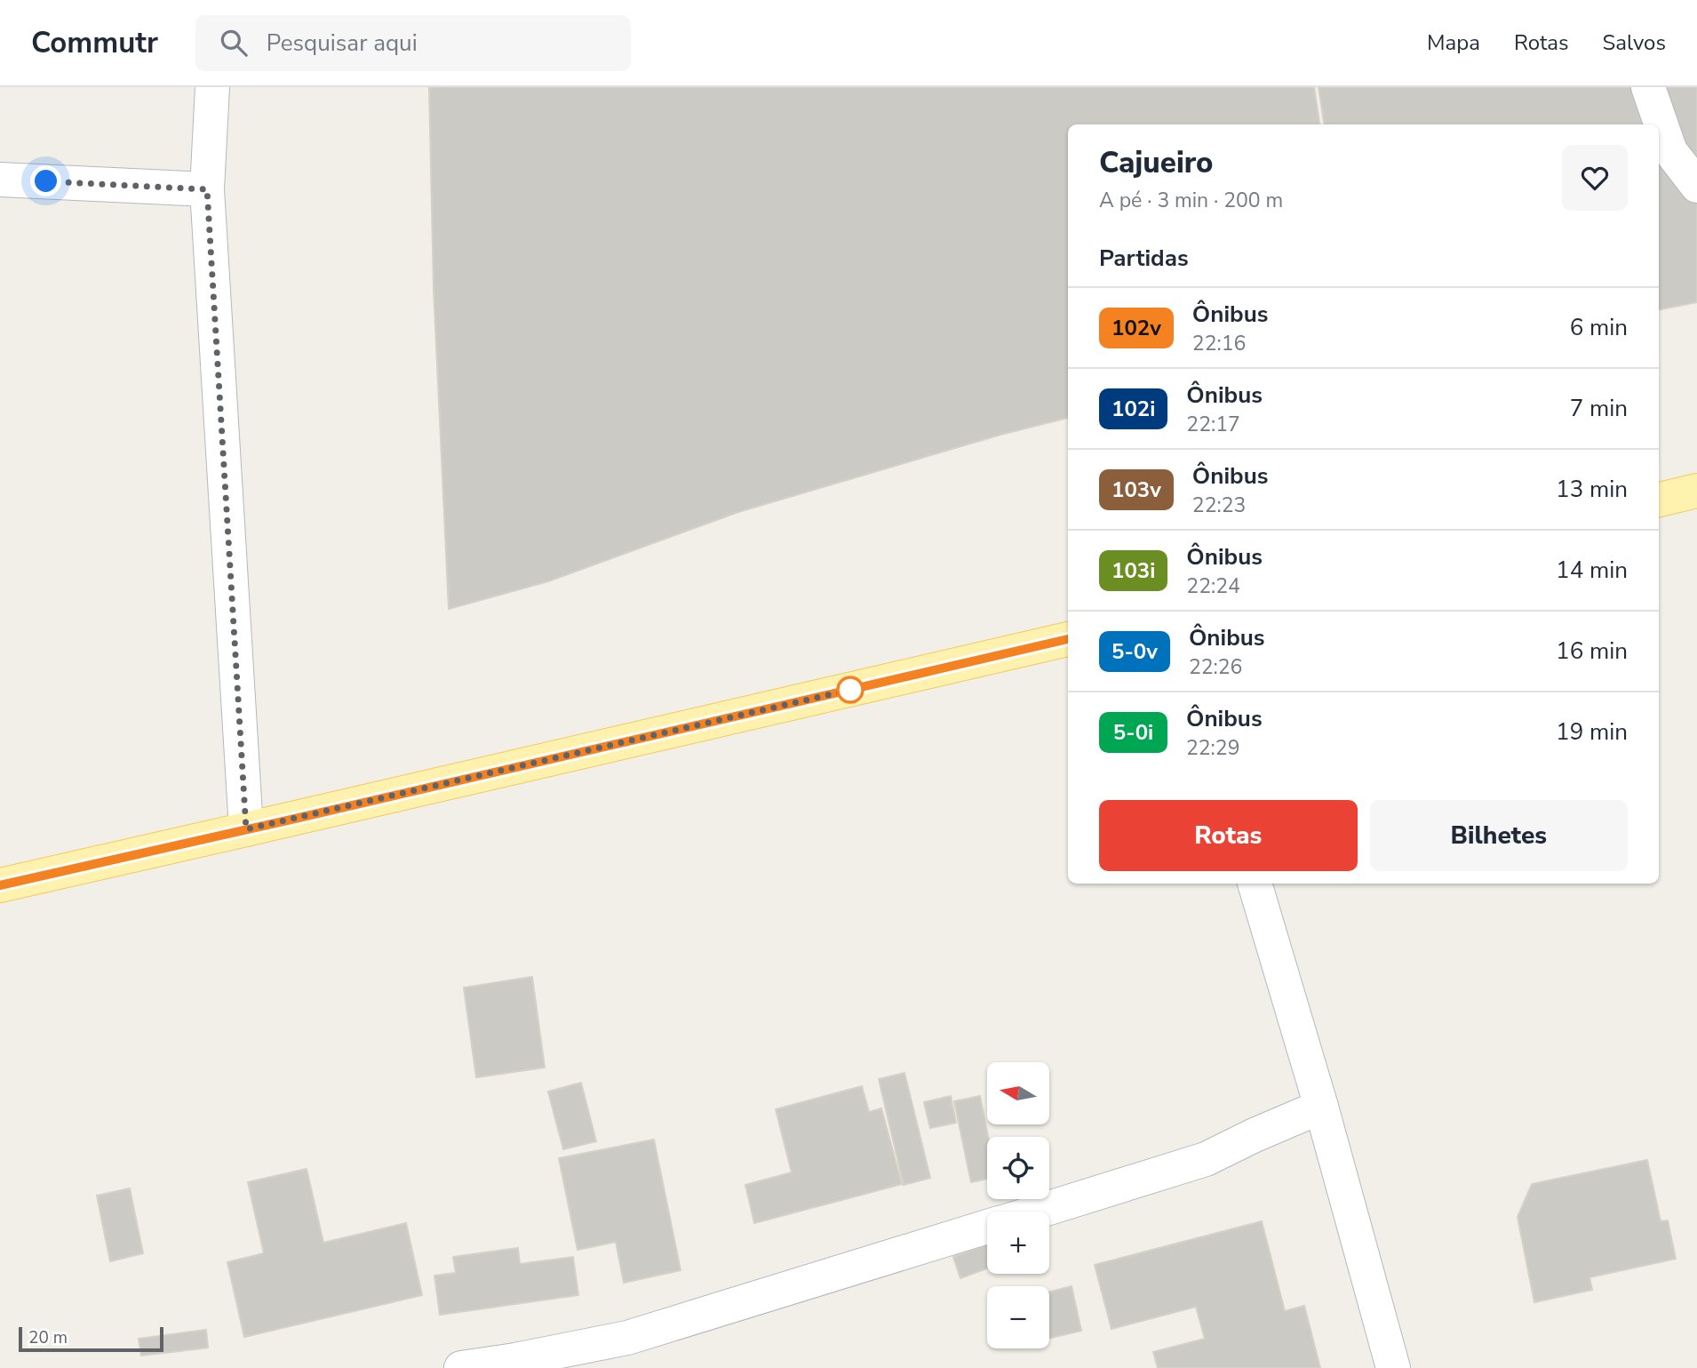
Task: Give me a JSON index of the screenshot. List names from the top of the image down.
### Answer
{
  "lines": ["bus line 102v"],
  "scale_bar": "20 m",
  "north": "left",
  "page": {
    "header": "Commutr",
    "search": "Pesquisar aqui",
    "nav": ["Mapa", "Rotas", "Salvos"],
    "heading": [
      ["Cajueiro", "A pé · 3 min · 200 m"],
      "Partidas"
    ],
    "list": [
      {
        "mark": "102v",
        "name": "Ônibus",
        "note": "22:16",
        "value": "6 min"
      },
      {
        "mark": "102i",
        "name": "Ônibus",
        "note": "22:17",
        "value": "7 min"
      },
      {
        "mark": "103v",
        "name": "Ônibus",
        "note": "22:23",
        "value": "13 min"
      },
      {
        "mark": "103i",
        "name": "Ônibus",
        "note": "22:24",
        "value": "14 min"
      },
      {
        "mark": "5-0v",
        "name": "Ônibus",
        "note": "22:26",
        "value": "16 min"
      },
      {
        "mark": "5-0i",
        "name": "Ônibus",
        "note": "22:29",
        "value": "19 min"
      }
    ],
    "buttons": ["Rotas", "Bilhetes"],
    "map_buttons": ["+", "−"],
    "scale": "20 m"
  }
}
